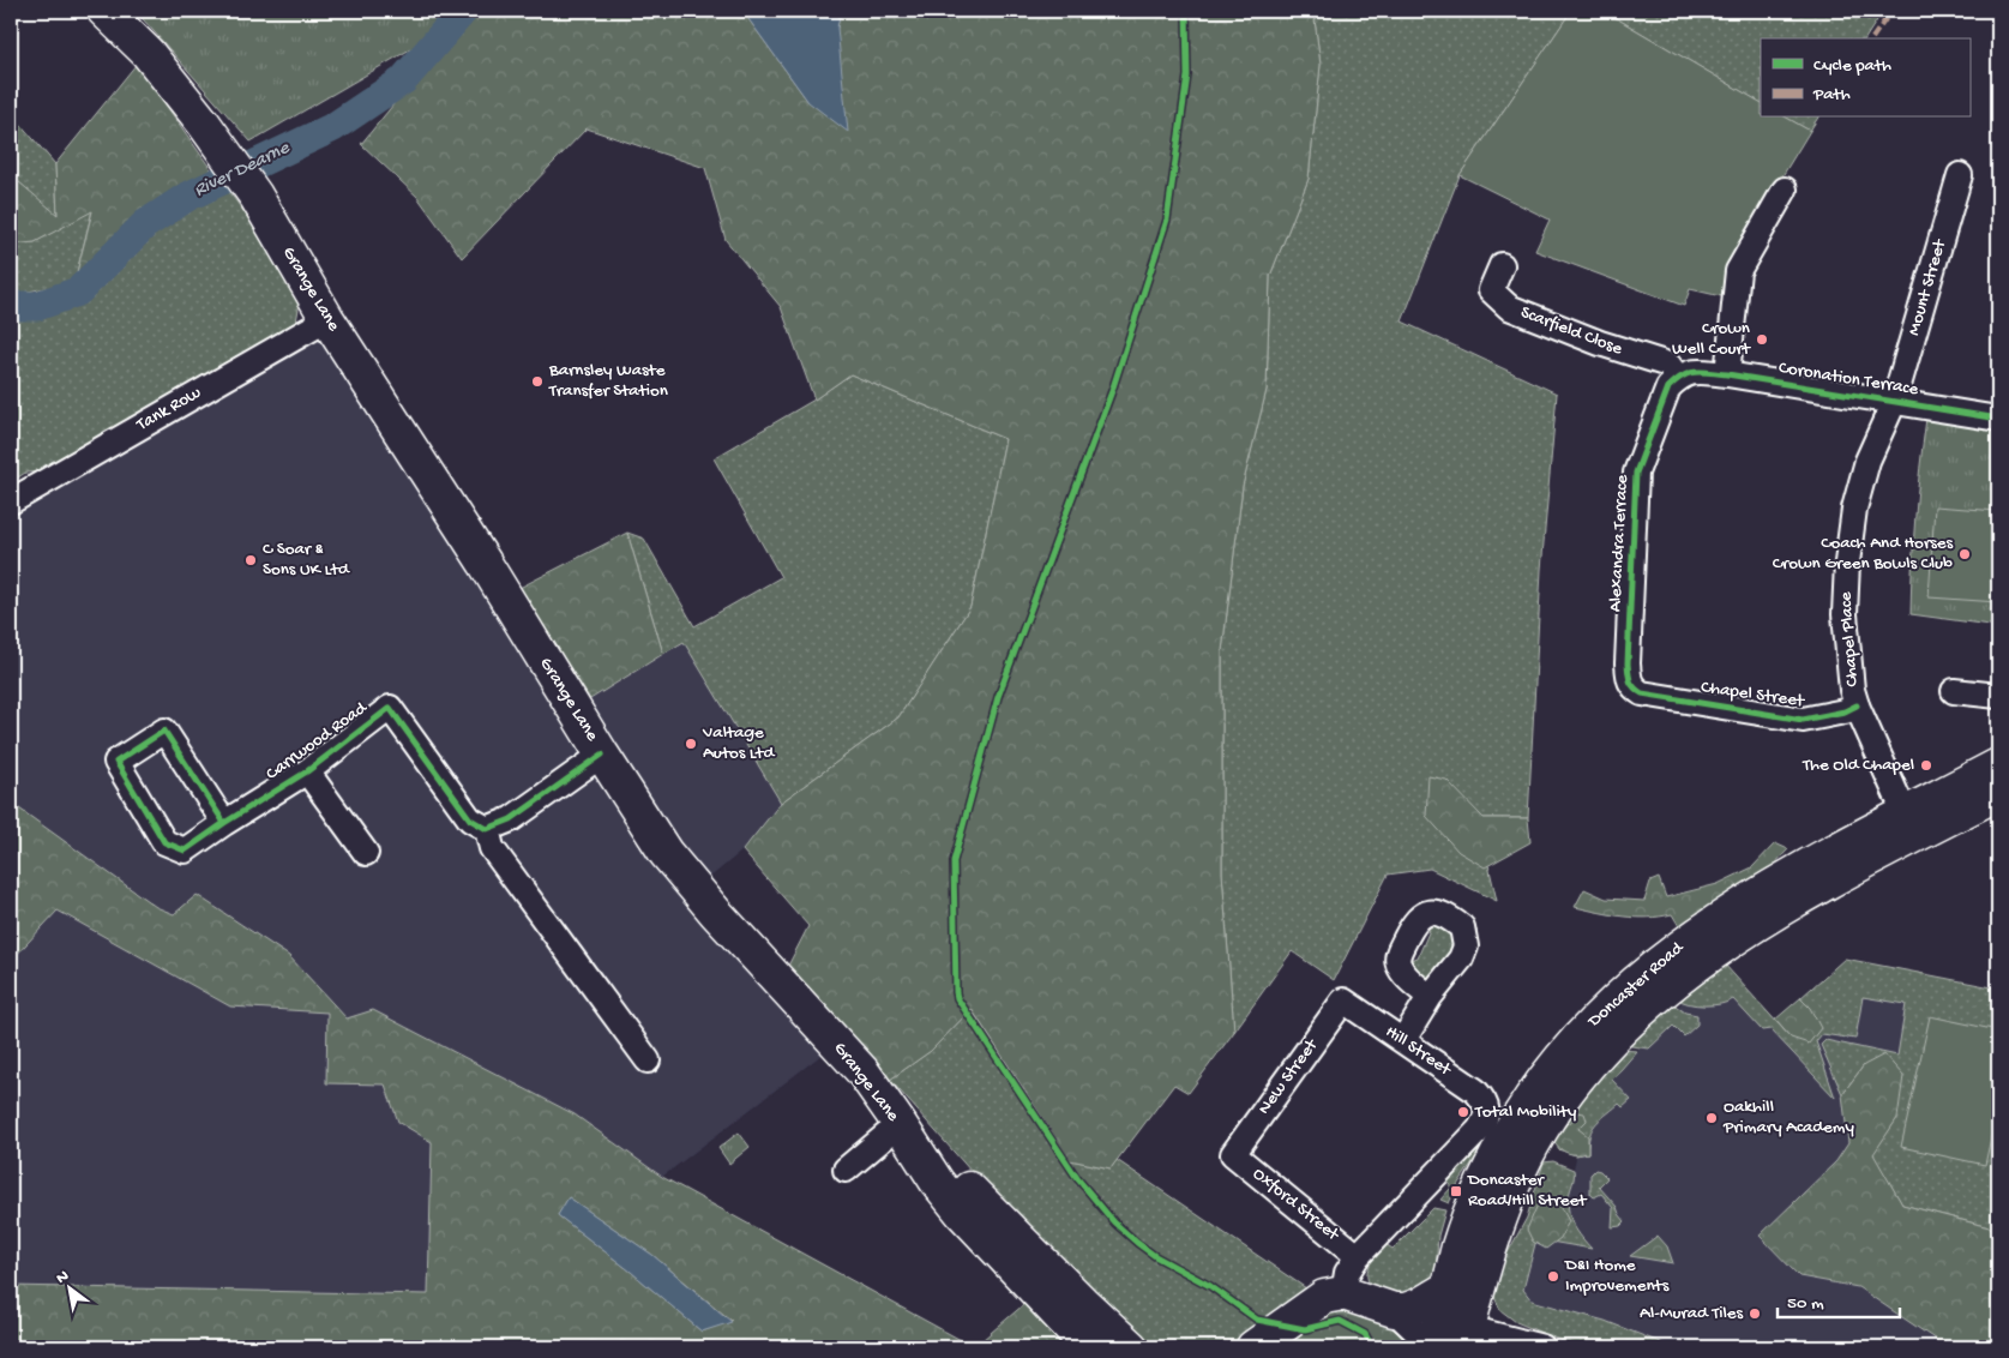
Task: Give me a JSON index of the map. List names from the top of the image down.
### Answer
{
  "streets": {
    "highway": ["Grange Lane", "Doncaster Road"],
    "street": [
      "Mount Street",
      "Scarfield Close",
      "Coronation Terrace",
      "Tank Row",
      "Alexandra Terrace",
      "Chapel Place",
      "Chapel Street",
      "Carrwood Road",
      "Hill Street",
      "New Street",
      "Oxford Street"
    ]
  },
  "crossings": [
    ["Mount Street", "Coronation Terrace"],
    ["Mount Street", "Chapel Place"],
    ["Grange Lane", "Tank Row"],
    ["Scarfield Close", "Coronation Terrace"],
    ["Scarfield Close", "Alexandra Terrace"],
    ["Coronation Terrace", "Alexandra Terrace"],
    ["Coronation Terrace", "Chapel Place"],
    ["Alexandra Terrace", "Chapel Street"],
    ["Chapel Place", "Chapel Street"],
    ["Chapel Place", "Doncaster Road"],
    ["Hill Street", "New Street"],
    ["Hill Street", "Oxford Street"],
    ["New Street", "Oxford Street"]
  ],
  "water": ["River Dearne"],
  "places": {
    "other": [
      "Crown Well Court",
      "Barnsley Waste Transfer Station",
      "Coach And Horses Crown Green Bowls Club",
      "C Soar & Sons UK Ltd",
      "Valtage Autos Ltd",
      "The Old Chapel",
      "Total Mobility",
      "Oakhill Primary Academy",
      "D&I Home Improvements",
      "Al-Murad Tiles"
    ],
    "transit": ["Doncaster Road/Hill Street"]
  },
  "legend": ["Cycle path", "Path"],
  "scale_bar": "50 m",
  "north": "top left"
}
